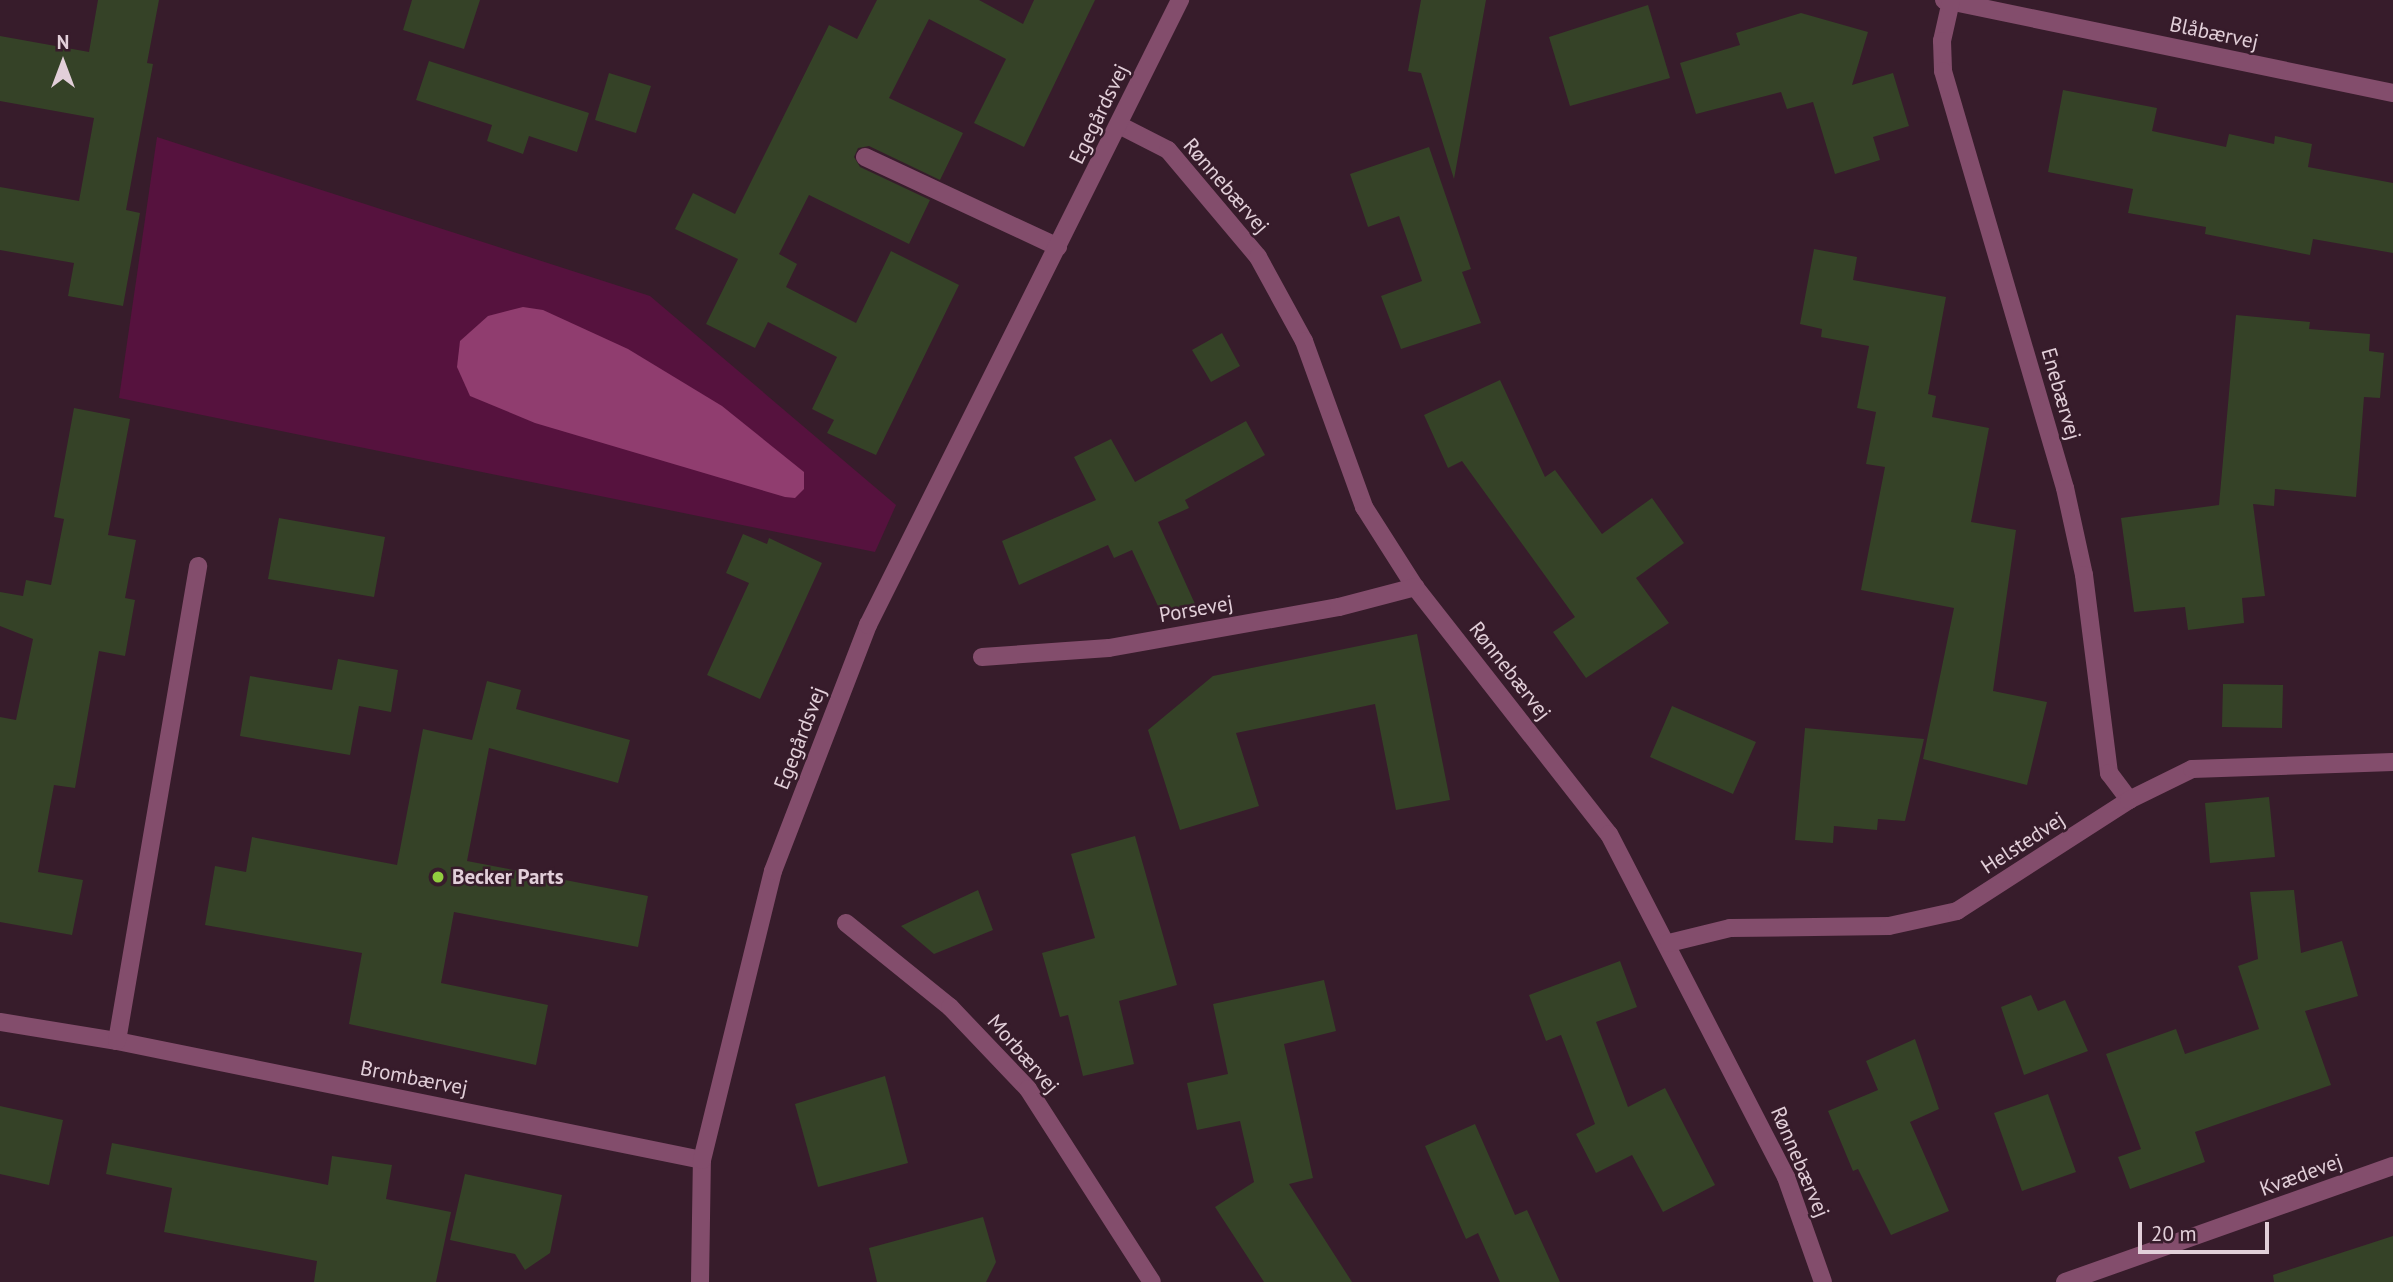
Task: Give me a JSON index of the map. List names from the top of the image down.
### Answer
{
  "streets": {
    "street": [
      "Blåbærvej",
      "Egegårdsvej",
      "Rønnebærvej",
      "Enebærvej",
      "Porsevej",
      "Helstedvej",
      "Morbærvej",
      "Brombærvej",
      "Kvædevej"
    ]
  },
  "crossings": [
    ["Blåbærvej", "Enebærvej"],
    ["Egegårdsvej", "Rønnebærvej"],
    ["Egegårdsvej", "Brombærvej"],
    ["Rønnebærvej", "Porsevej"],
    ["Rønnebærvej", "Helstedvej"],
    ["Enebærvej", "Helstedvej"]
  ],
  "places": ["Becker Parts"],
  "scale_bar": "20 m",
  "north": "top"
}
